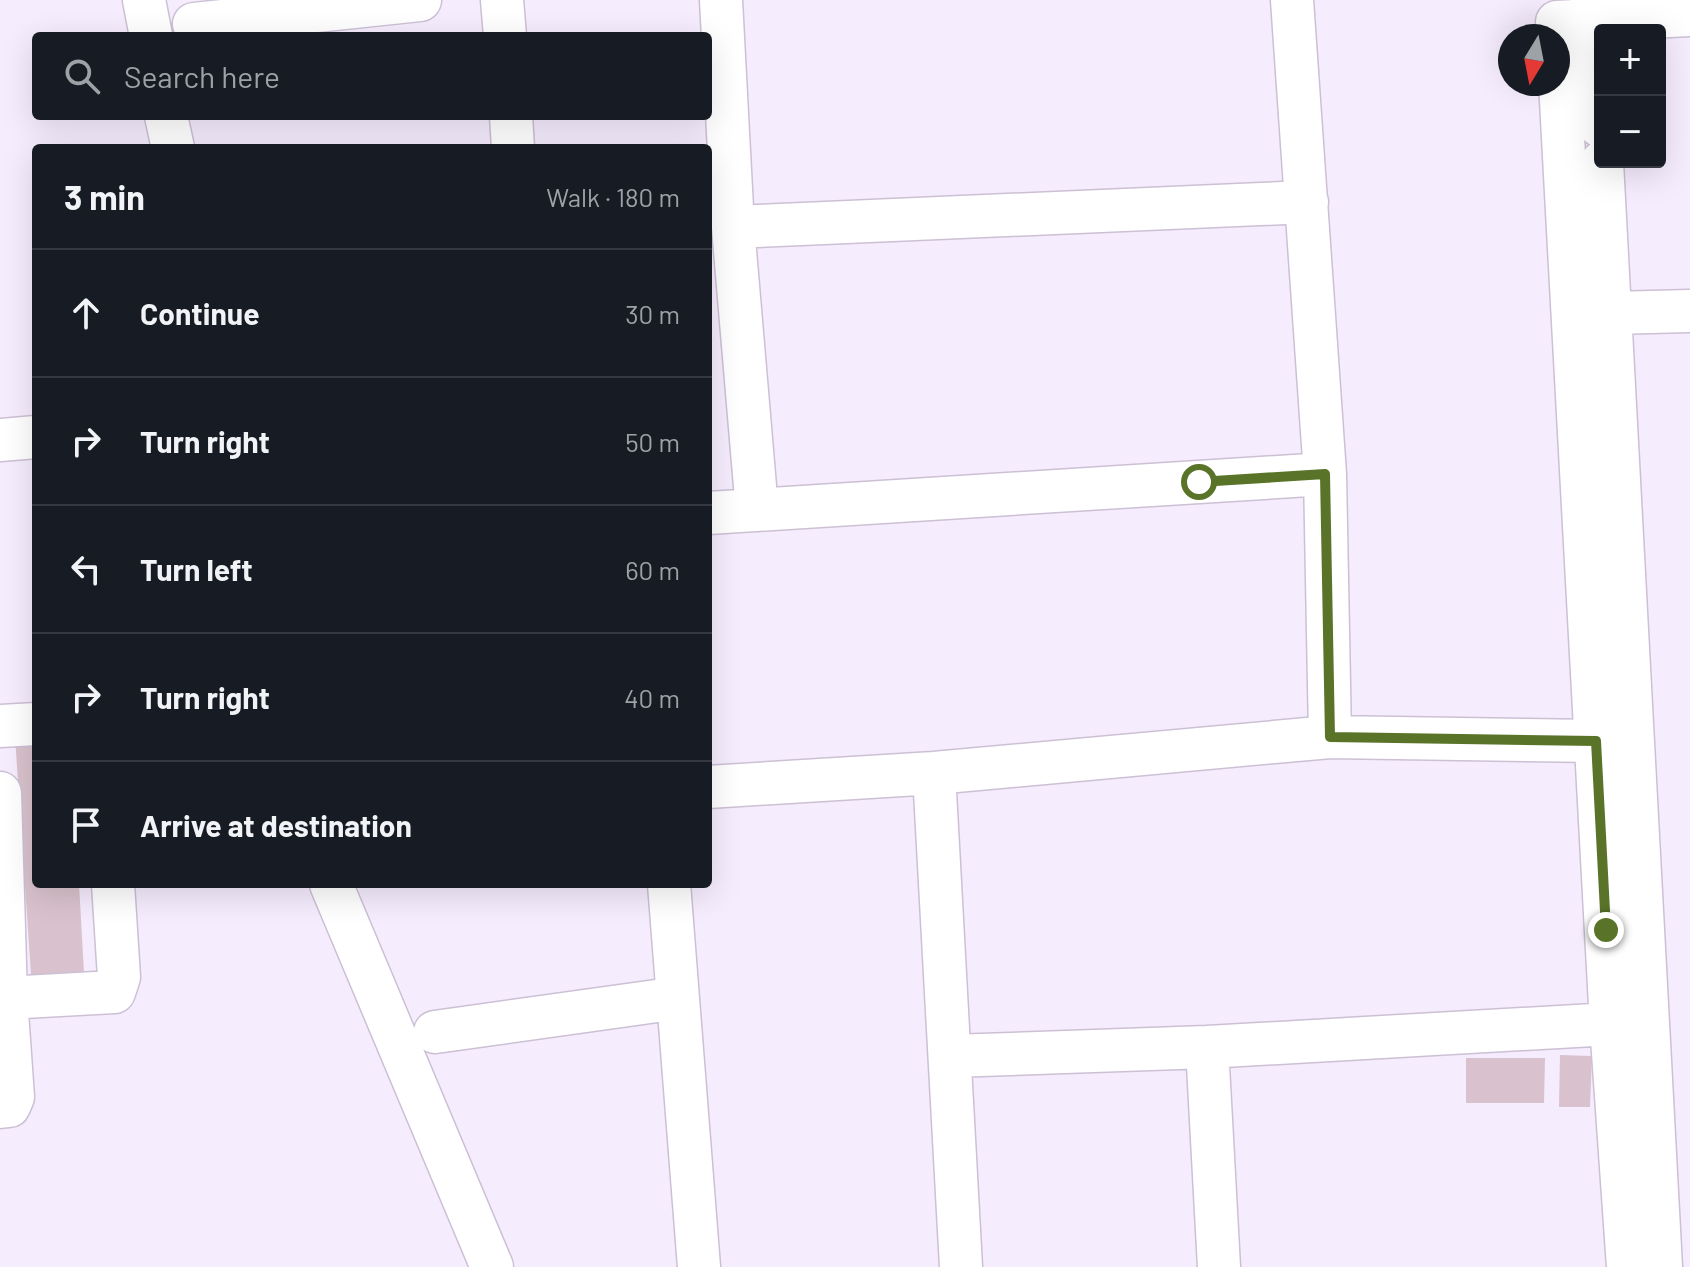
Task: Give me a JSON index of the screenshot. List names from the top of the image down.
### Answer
{
  "north": "bottom",
  "page": {
    "map_buttons": ["+", "−"],
    "search": "Search here",
    "heading": ["3 min", "Walk · 180 m"],
    "list": [
      ["Continue", "30 m"],
      ["Turn right", "50 m"],
      ["Turn left", "60 m"],
      ["Turn right", "40 m"],
      "Arrive at destination"
    ]
  }
}
